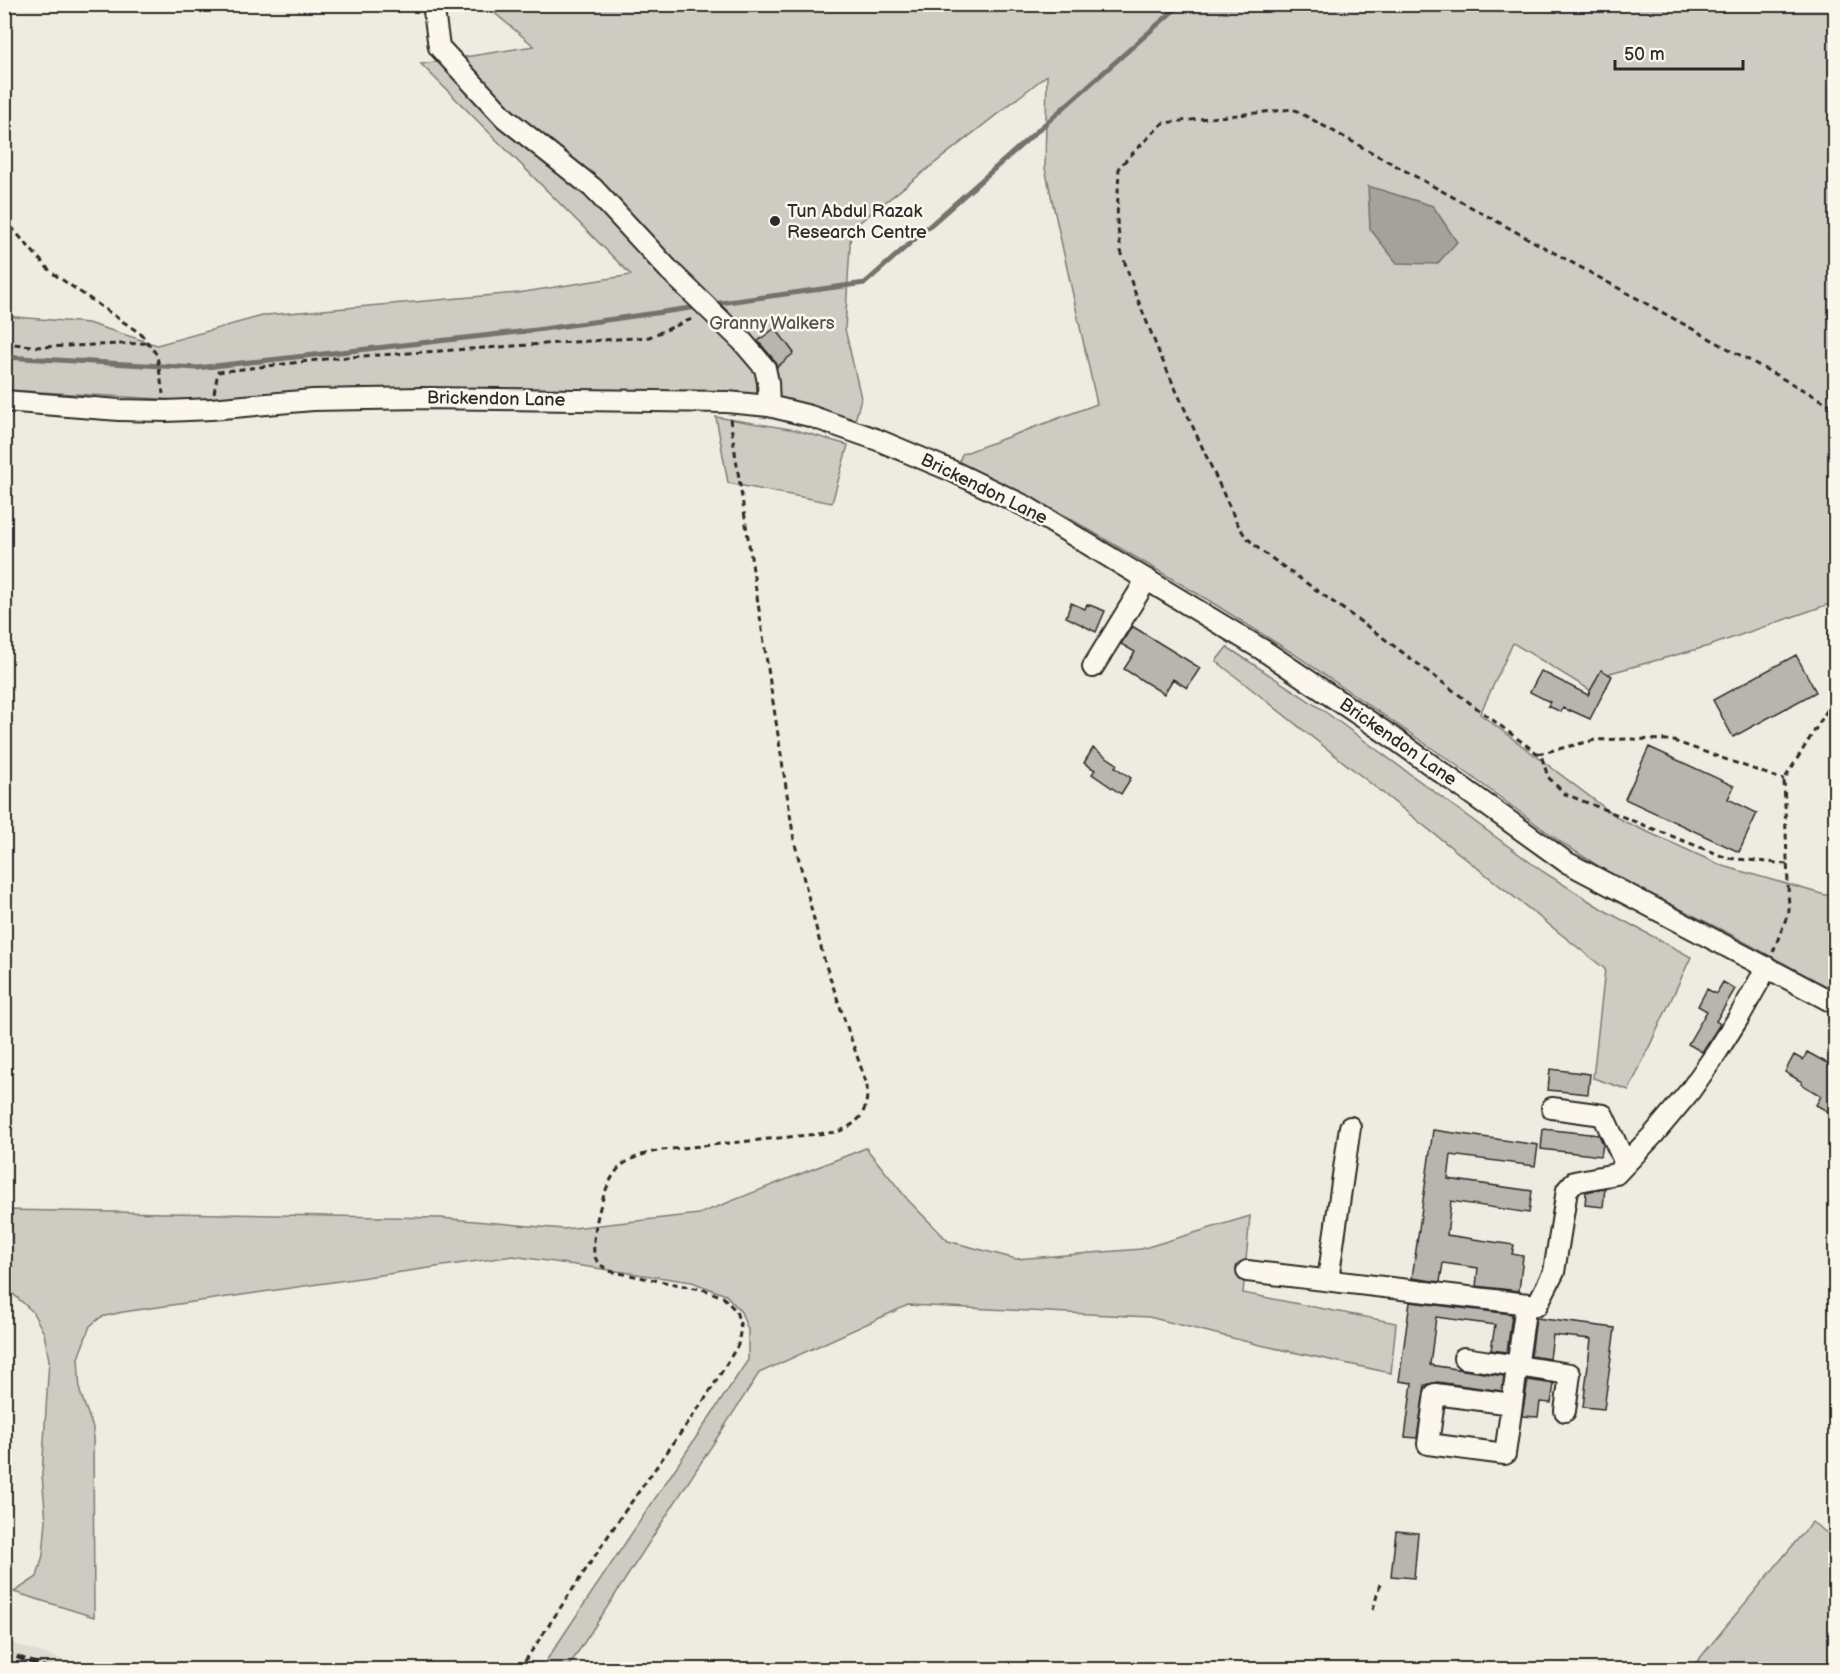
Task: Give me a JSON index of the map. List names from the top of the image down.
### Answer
{
  "streets": {
    "street": ["Brickendon Lane"]
  },
  "parks": ["Granny Walkers"],
  "places": ["Tun Abdul Razak Research Centre"],
  "scale_bar": "50 m"
}
